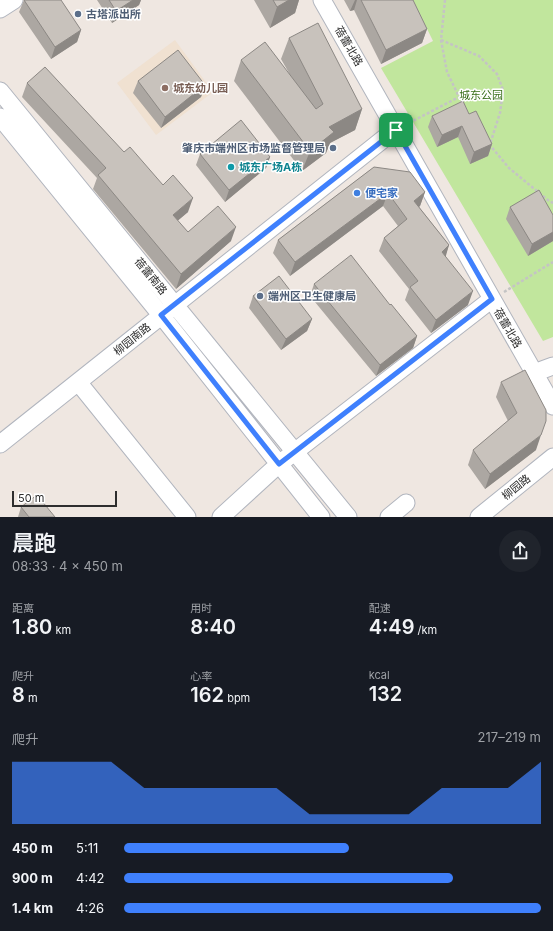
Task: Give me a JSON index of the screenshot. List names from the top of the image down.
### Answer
{
  "streets": {
    "street": [
      "蓓蕾北路",
      "蓓蕾南路",
      "柳园南路",
      "柳园路"
    ]
  },
  "crossings": [
    ["蓓蕾北路", "柳园南路"],
    ["蓓蕾南路", "柳园南路"]
  ],
  "parks": ["城东公园"],
  "places": [
    "古塔派出所",
    "城东幼儿园",
    "肇庆市端州区市场监督管理局",
    "城东广场A栋",
    "便宅家",
    "端州区卫生健康局"
  ],
  "scale_bar": "50 m",
  "page": {
    "scale": "50 m",
    "heading": ["晨跑", "08:33 · 4 × 450 m"],
    "stats": [
      ["距离", "1.80 km"],
      ["用时", "8:40"],
      ["配速", "4:49 /km"],
      ["爬升", "8 m"],
      ["心率", "162 bpm"],
      ["kcal", "132"]
    ],
    "chart": ["爬升", "217–219 m"],
    "list": [
      {
        "name": "450 m",
        "note": "5:11"
      },
      {
        "name": "900 m",
        "note": "4:42"
      },
      {
        "name": "1.4 km",
        "note": "4:26"
      }
    ]
  }
}
